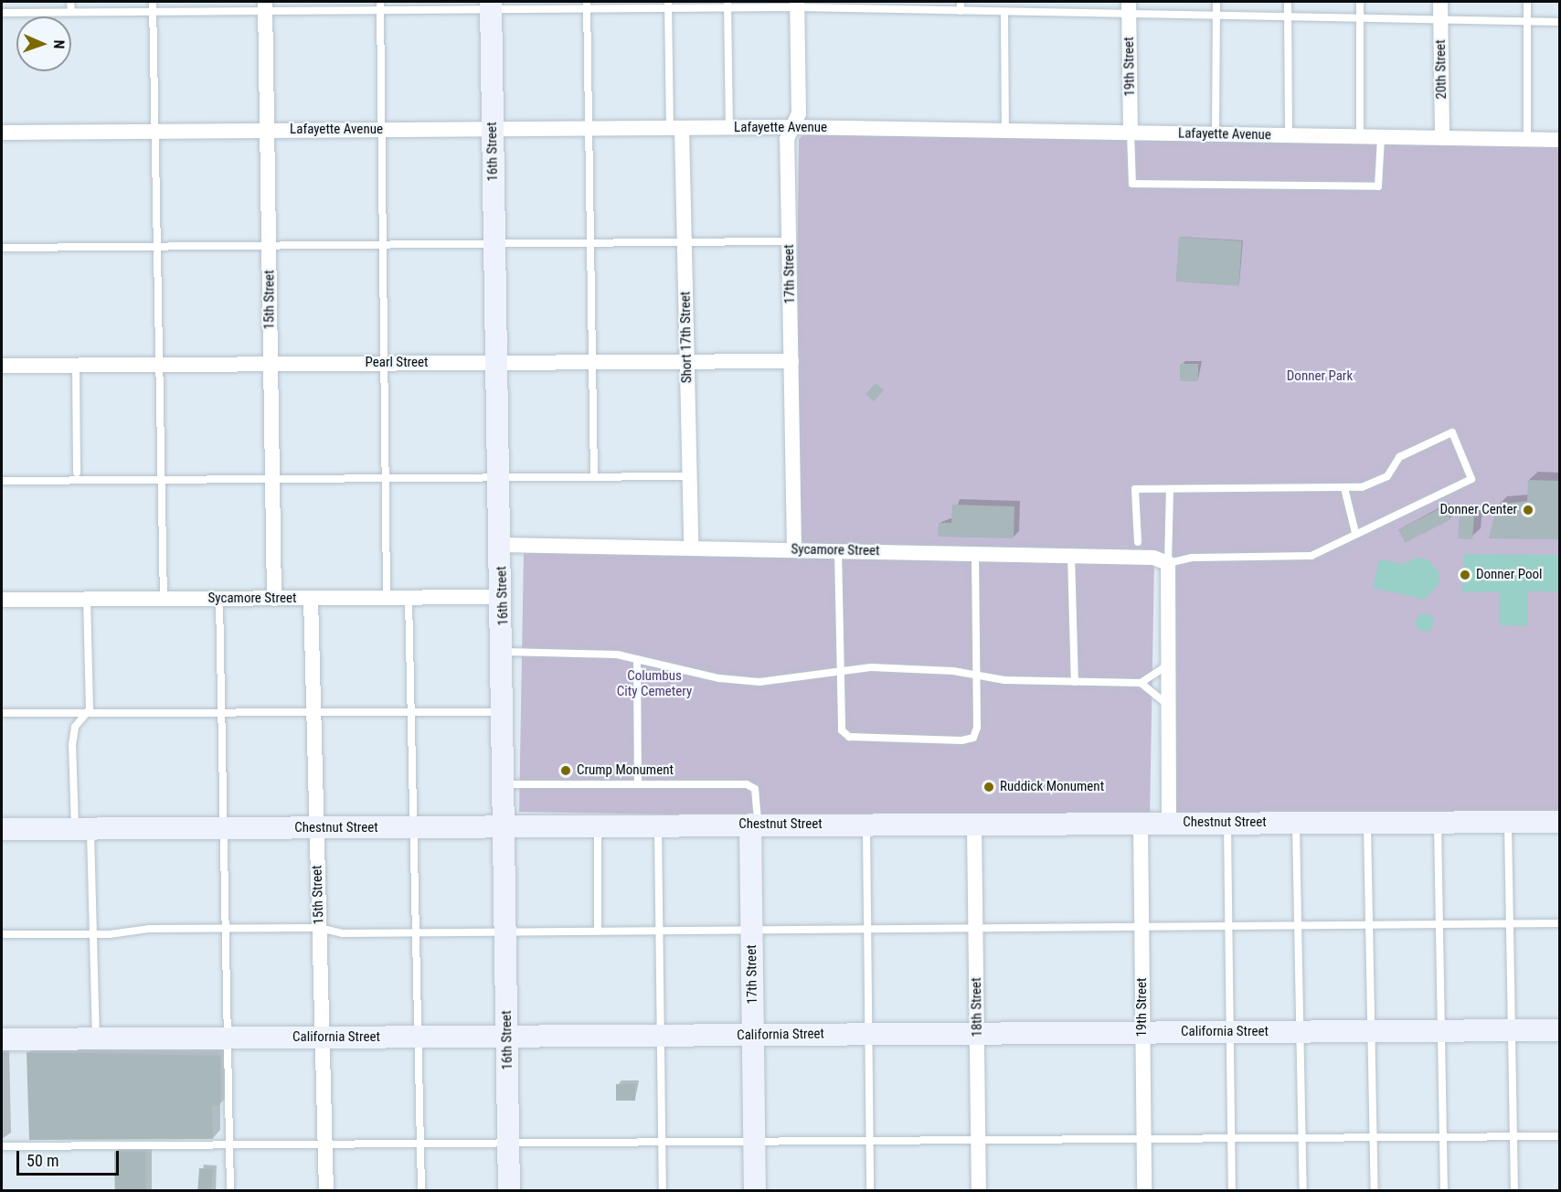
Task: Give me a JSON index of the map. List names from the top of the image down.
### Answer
{
  "streets": {
    "street": [
      "19th Street",
      "20th Street",
      "Lafayette Avenue",
      "16th Street",
      "17th Street",
      "15th Street",
      "Short 17th Street",
      "Pearl Street",
      "Sycamore Street",
      "Chestnut Street",
      "18th Street",
      "California Street"
    ]
  },
  "crossings": [
    ["19th Street", "Lafayette Avenue"],
    ["19th Street", "Chestnut Street"],
    ["19th Street", "California Street"],
    ["20th Street", "Lafayette Avenue"],
    ["Lafayette Avenue", "16th Street"],
    ["Lafayette Avenue", "17th Street"],
    ["Lafayette Avenue", "15th Street"],
    ["Lafayette Avenue", "Short 17th Street"],
    ["16th Street", "Pearl Street"],
    ["16th Street", "Sycamore Street"],
    ["16th Street", "Chestnut Street"],
    ["16th Street", "California Street"],
    ["17th Street", "Pearl Street"],
    ["17th Street", "Sycamore Street"],
    ["17th Street", "Chestnut Street"],
    ["17th Street", "California Street"],
    ["15th Street", "Pearl Street"],
    ["15th Street", "Sycamore Street"],
    ["15th Street", "Chestnut Street"],
    ["15th Street", "California Street"],
    ["Short 17th Street", "Pearl Street"],
    ["Short 17th Street", "Sycamore Street"],
    ["Chestnut Street", "18th Street"],
    ["18th Street", "California Street"]
  ],
  "parks": ["Donner Park", "Columbus City Cemetery"],
  "places": [
    "Donner Center",
    "Donner Pool",
    "Crump Monument",
    "Ruddick Monument"
  ],
  "scale_bar": "50 m",
  "north": "right"
}
